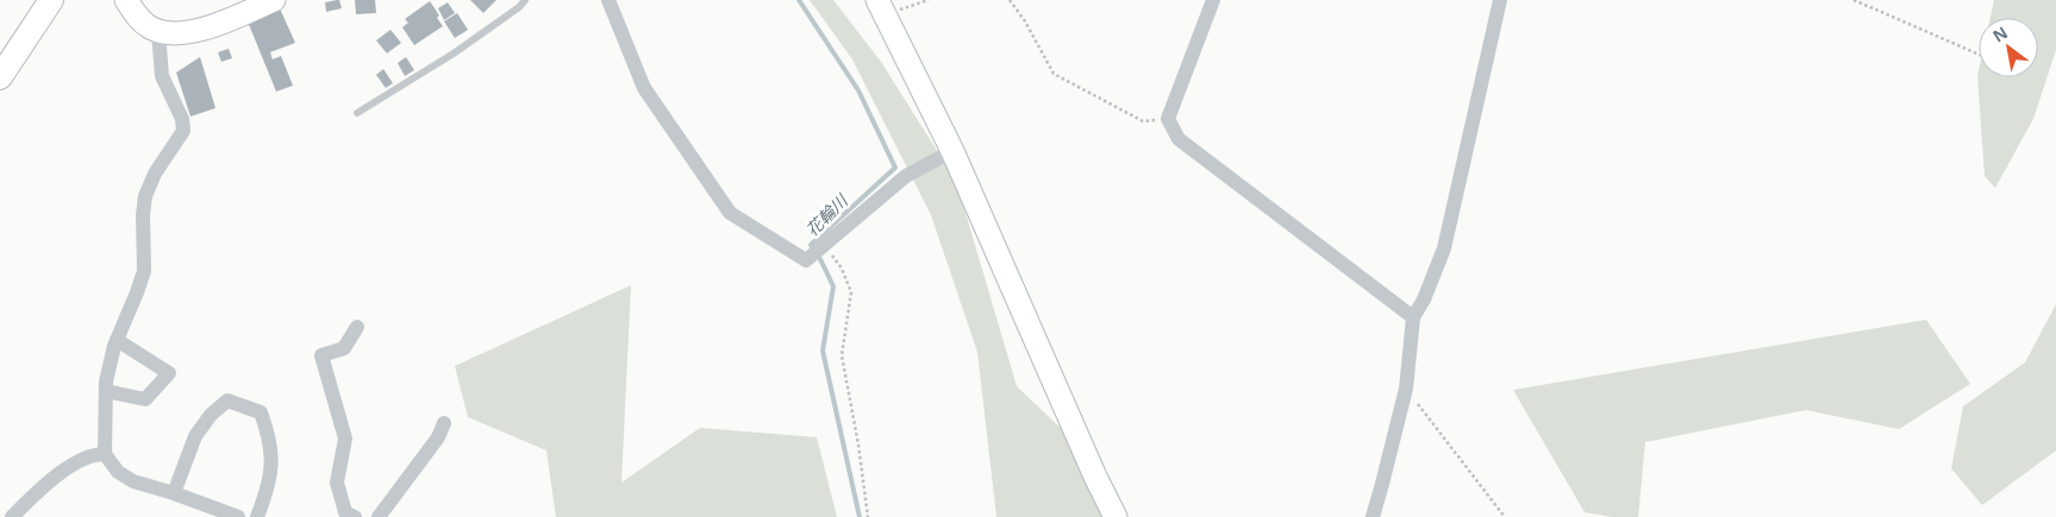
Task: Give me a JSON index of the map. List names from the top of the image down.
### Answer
{
  "water": ["花輪川"],
  "north": "top left"
}
